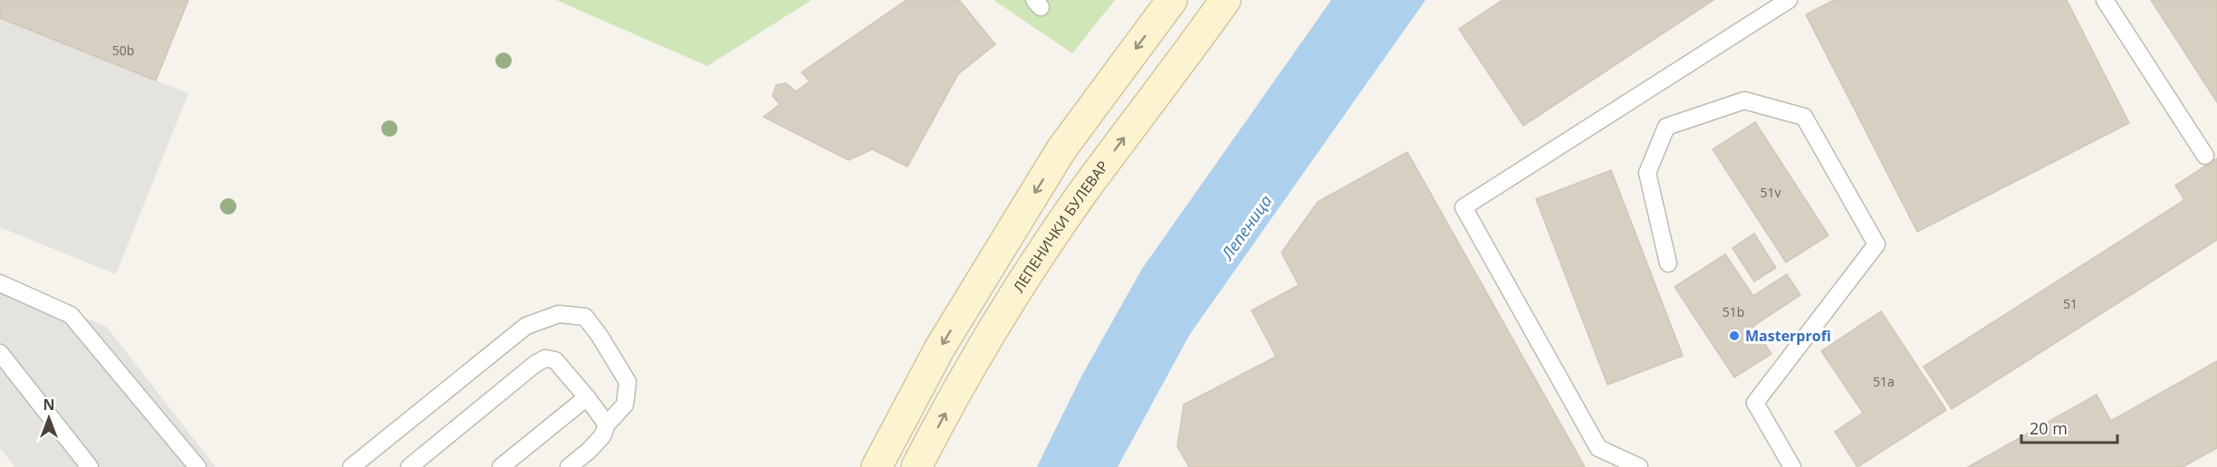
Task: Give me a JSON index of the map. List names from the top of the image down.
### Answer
{
  "streets": {
    "main road": ["ЛЕПЕНИЧКИ БУЛЕВАР"]
  },
  "water": ["Лепеница"],
  "places": ["Masterprofi"],
  "house_numbers": [
    "50b",
    "51v",
    "51",
    "51b",
    "51a"
  ],
  "scale_bar": "20 m",
  "north": "top"
}
